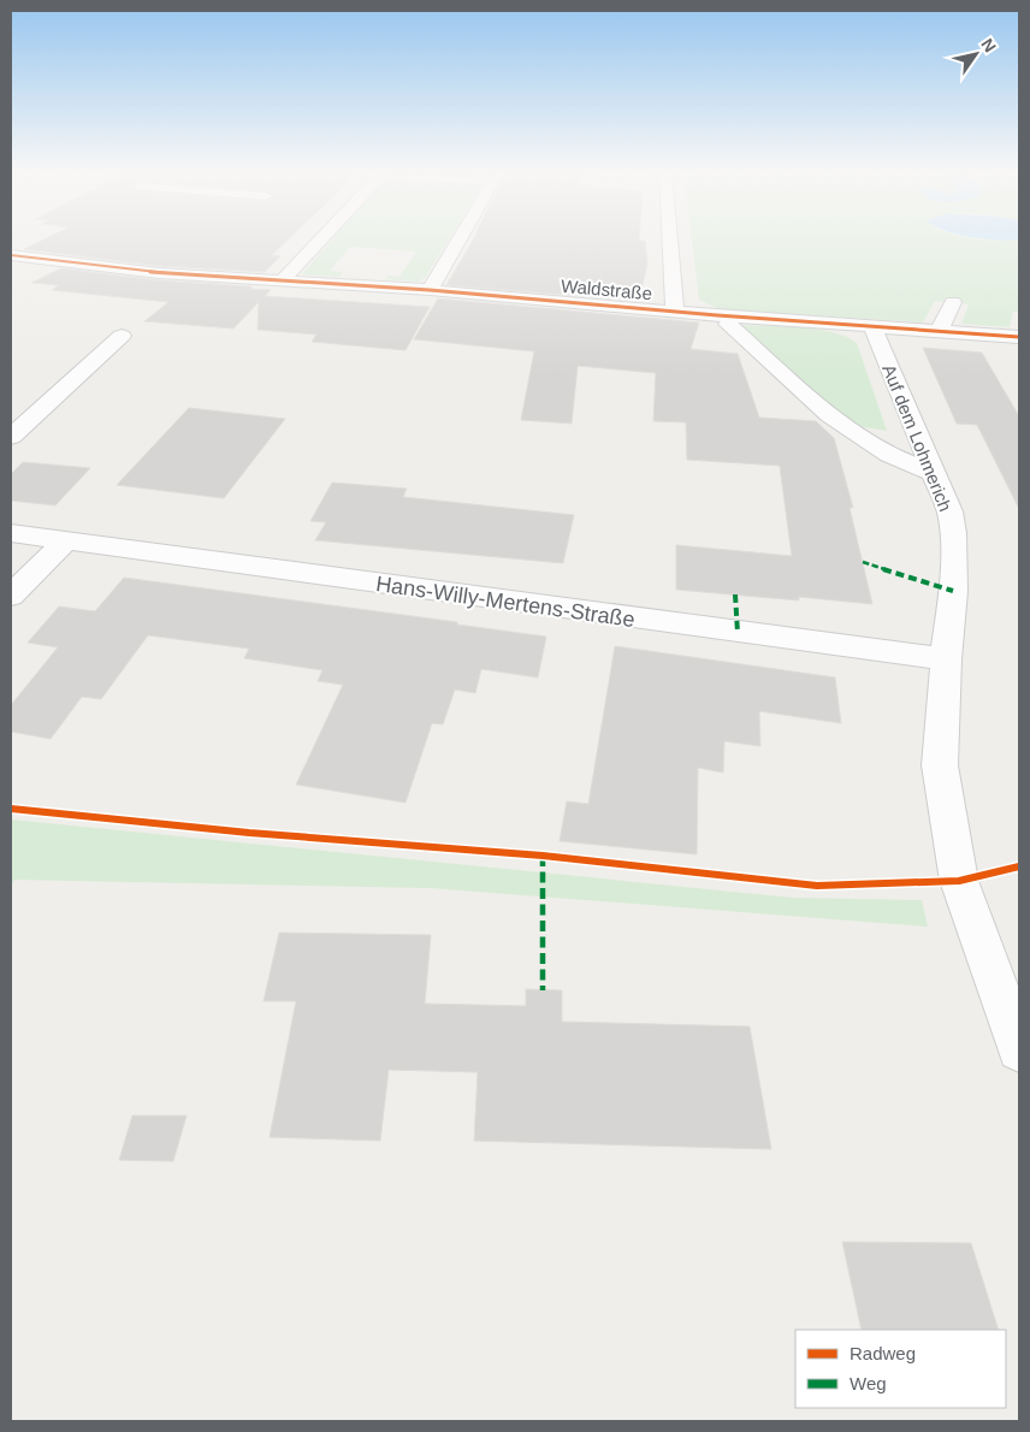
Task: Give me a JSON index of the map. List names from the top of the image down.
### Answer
{
  "streets": {
    "street": ["Waldstraße", "Auf dem Lohmerich", "Hans-Willy-Mertens-Straße"]
  },
  "crossings": [
    ["Waldstraße", "Auf dem Lohmerich"],
    ["Auf dem Lohmerich", "Hans-Willy-Mertens-Straße"]
  ],
  "legend": ["Radweg", "Weg"],
  "north": "top right"
}
